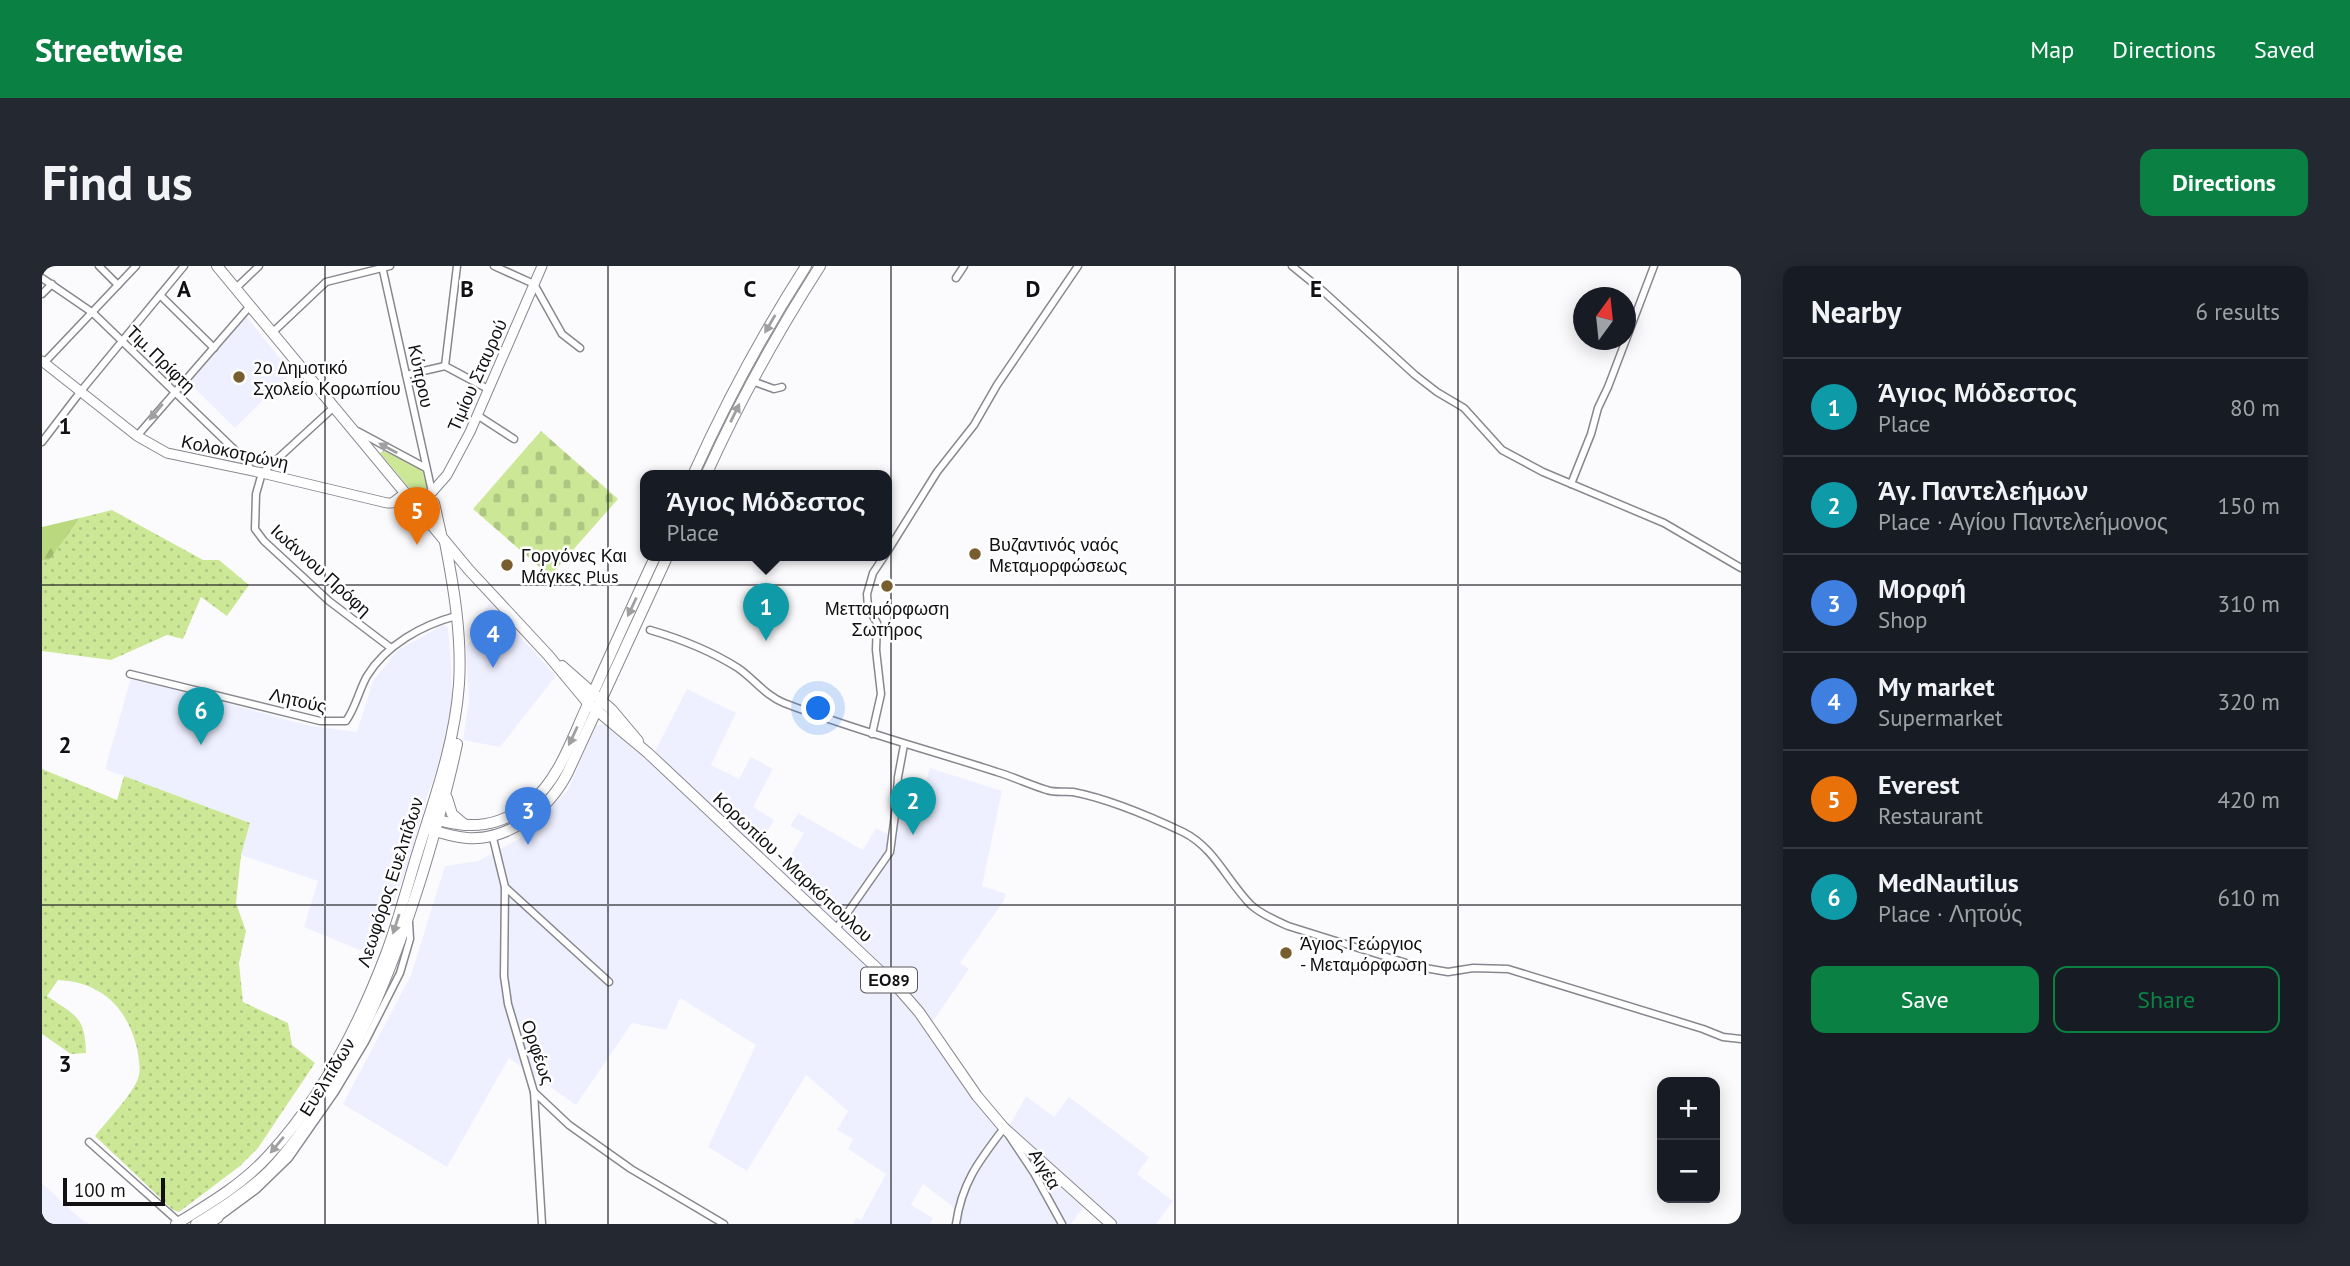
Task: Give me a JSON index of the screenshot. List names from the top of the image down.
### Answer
{
  "streets": {
    "main road": ["Κορωπίου - Μαρκόπουλου", "Λεωφόρος Ευελπίδων", "ΕΟ89"],
    "street": [
      "Τιμ. Πρίφτη",
      "Τιμίου Σταυρού",
      "Κύπρου",
      "Κολοκοτρώνη",
      "Ιωάννου Πρόφη",
      "Λητούς",
      "Ορφέως",
      "Αιγέα"
    ]
  },
  "crossings": [
    ["Τιμ. Πρίφτη", "Κολοκοτρώνη"],
    ["Τιμ. Πρίφτη", "Ιωάννου Πρόφη"],
    ["Τιμίου Σταυρού", "Κύπρου"],
    ["Τιμίου Σταυρού", "Λεωφόρος Ευελπίδων"],
    ["Τιμίου Σταυρού", "ΕΟ89"],
    ["Κύπρου", "Λεωφόρος Ευελπίδων"],
    ["Κολοκοτρώνη", "Ιωάννου Πρόφη"],
    ["Κολοκοτρώνη", "ΕΟ89"],
    ["Ιωάννου Πρόφη", "Λητούς"],
    ["Λητούς", "Λεωφόρος Ευελπίδων"],
    ["Κορωπίου - Μαρκόπουλου", "Λεωφόρος Ευελπίδων"],
    ["Κορωπίου - Μαρκόπουλου", "ΕΟ89"],
    ["Κορωπίου - Μαρκόπουλου", "Αιγέα"],
    ["Λεωφόρος Ευελπίδων", "ΕΟ89"]
  ],
  "places": [
    "2ο Δημοτικό Σχολείο Κορωπίου",
    "Βυζαντινός ναός Μεταμορφώσεως",
    "Γοργόνες Και Μάγκες Plus",
    "Μετταμόρφωση Σωτήρος",
    "Άγιος Γεώργιος - Μεταμόρφωση"
  ],
  "scale_bar": "100 m",
  "north": "top",
  "page": {
    "header": "Streetwise",
    "nav": ["Map", "Directions", "Saved"],
    "buttons": [
      "Directions",
      ["Save", "Share"]
    ],
    "title": "Find us",
    "heading": ["Nearby", "6 results"],
    "list": [
      {
        "mark": "1",
        "name": "Άγιος Μόδεστος",
        "note": "Place",
        "value": "80 m"
      },
      {
        "mark": "2",
        "name": "Άγ. Παντελεήμων",
        "note": "Place · Αγίου Παντελεήμονος",
        "value": "150 m"
      },
      {
        "mark": "3",
        "name": "Μορφή",
        "note": "Shop",
        "value": "310 m"
      },
      {
        "mark": "4",
        "name": "My market",
        "note": "Supermarket",
        "value": "320 m"
      },
      {
        "mark": "5",
        "name": "Everest",
        "note": "Restaurant",
        "value": "420 m"
      },
      {
        "mark": "6",
        "name": "MedNautilus",
        "note": "Place · Λητούς",
        "value": "610 m"
      }
    ],
    "popup": ["Άγιος Μόδεστος", "Place"],
    "pins": [
      "5",
      "1",
      "4",
      "6",
      "2",
      "3"
    ],
    "map_buttons": ["+", "−"],
    "scale": "100 m"
  },
  "grid": {
    "columns": [
      "A",
      "B",
      "C",
      "D",
      "E"
    ],
    "rows": ["1", "2", "3"]
  }
}
